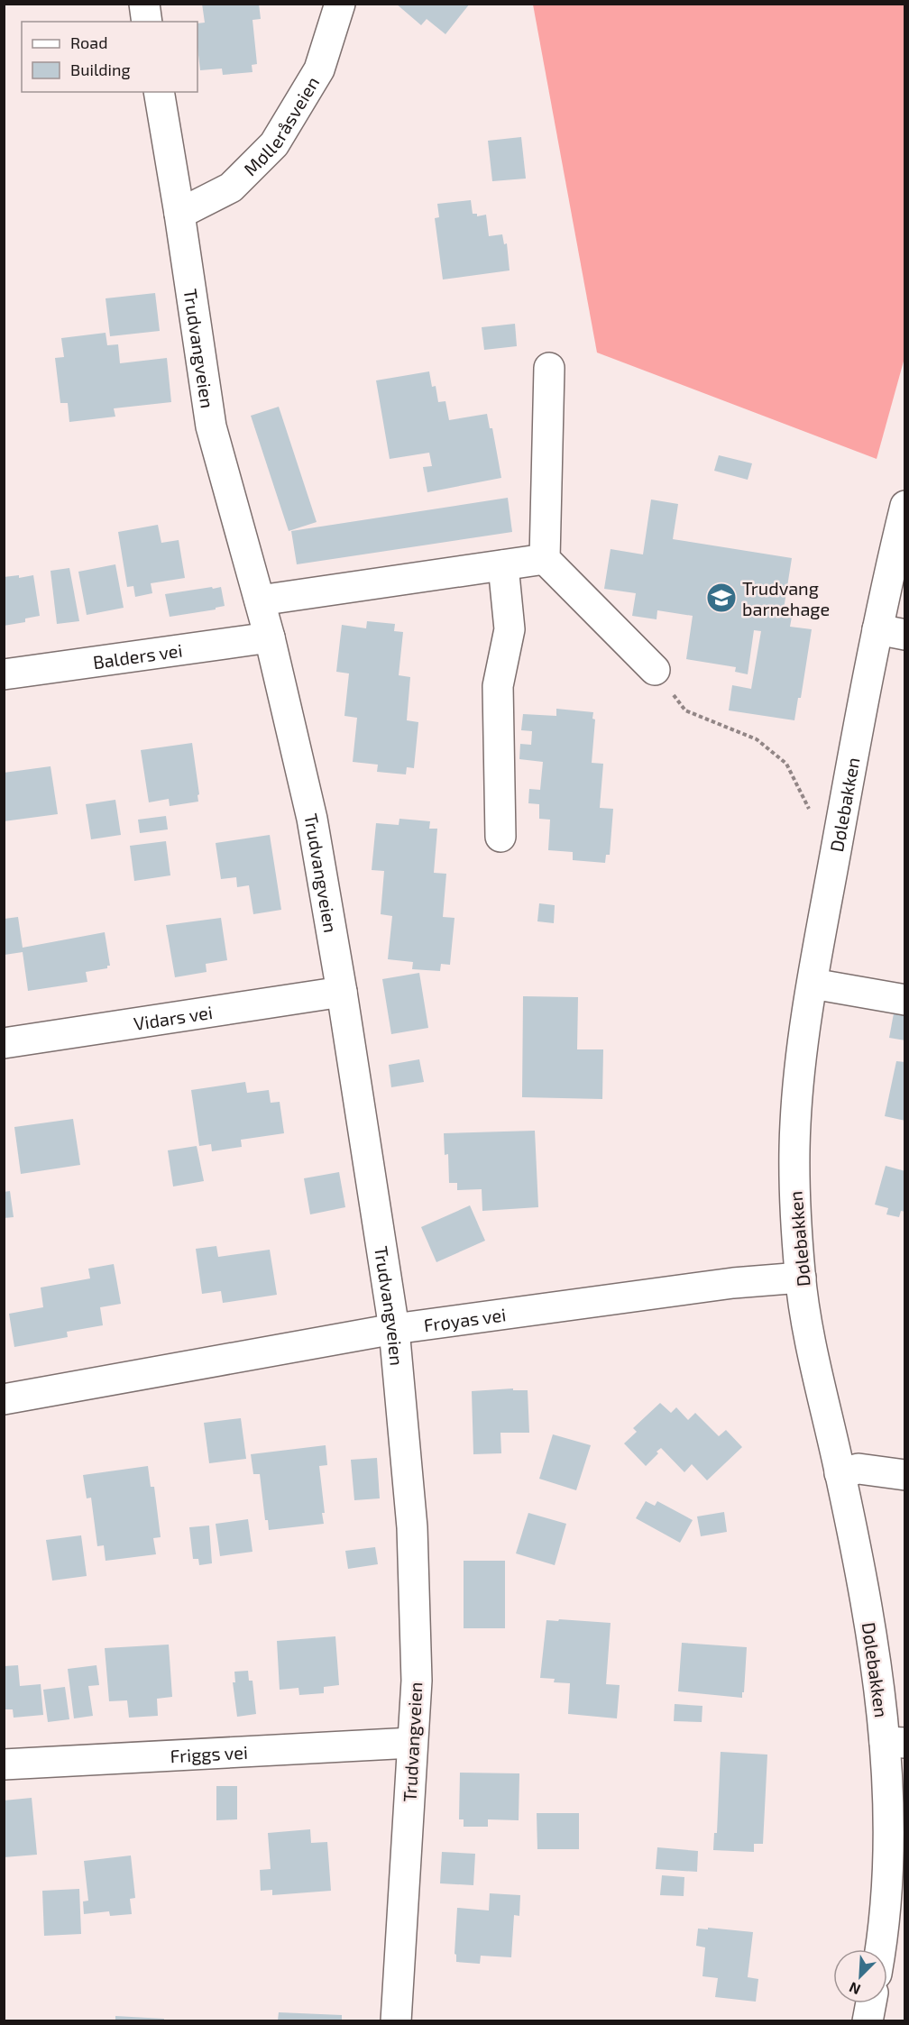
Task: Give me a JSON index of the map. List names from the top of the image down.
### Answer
{
  "streets": {
    "street": [
      "Mølleråsveien",
      "Trudvangveien",
      "Balders vei",
      "Dølebakken",
      "Vidars vei",
      "Frøyas vei",
      "Friggs vei"
    ]
  },
  "crossings": [
    ["Mølleråsveien", "Trudvangveien"],
    ["Trudvangveien", "Balders vei"],
    ["Trudvangveien", "Vidars vei"],
    ["Trudvangveien", "Frøyas vei"],
    ["Trudvangveien", "Friggs vei"],
    ["Dølebakken", "Frøyas vei"]
  ],
  "places": {
    "school or university": ["Trudvang barnehage"]
  },
  "legend": ["Road", "Building"],
  "north": "bottom left"
}
